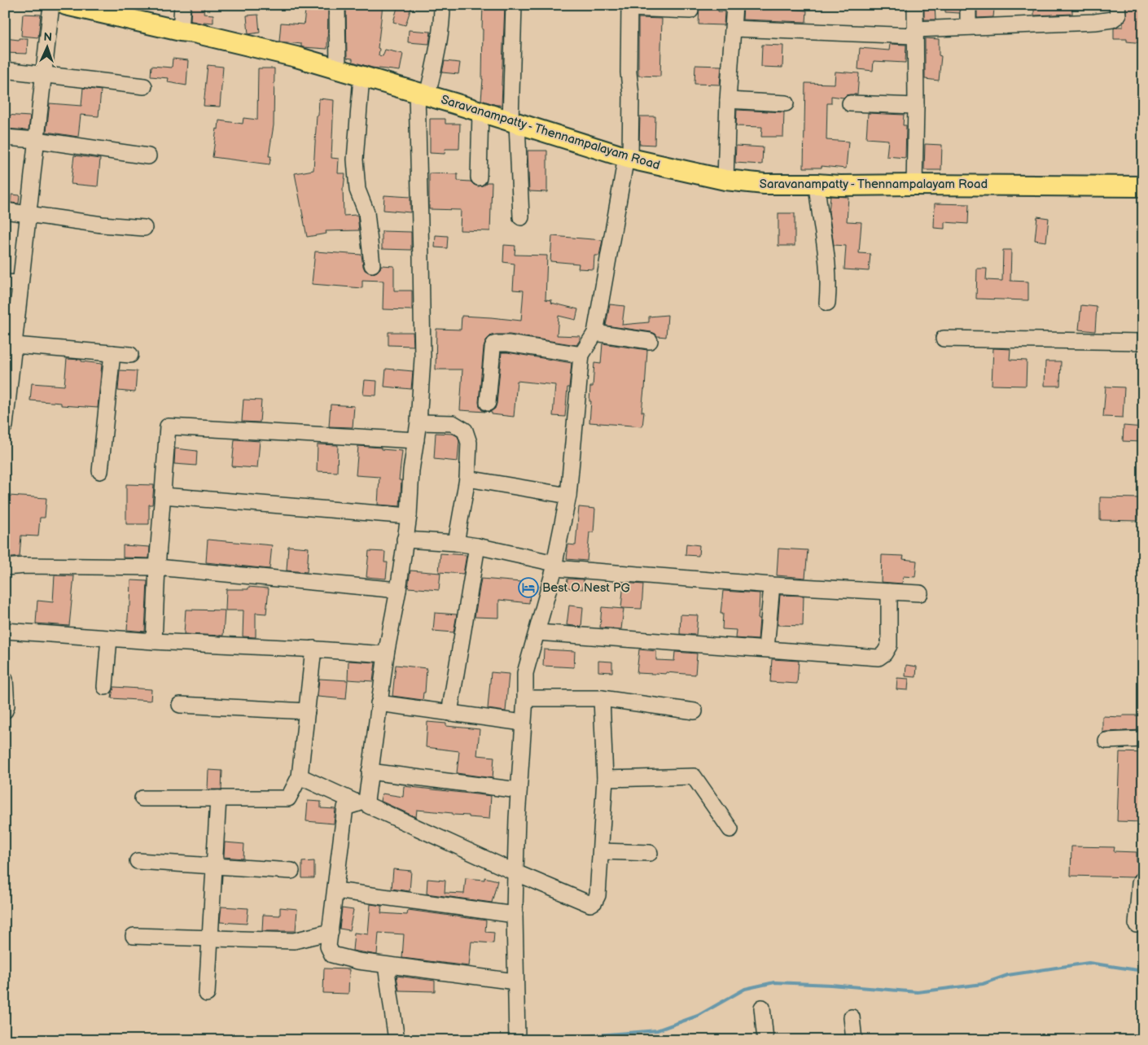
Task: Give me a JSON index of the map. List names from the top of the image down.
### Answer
{
  "streets": {
    "main road": ["Saravanampatty - Thennampalayam Road"]
  },
  "places": {
    "hotel": ["Best O Nest PG"]
  },
  "north": "top"
}
